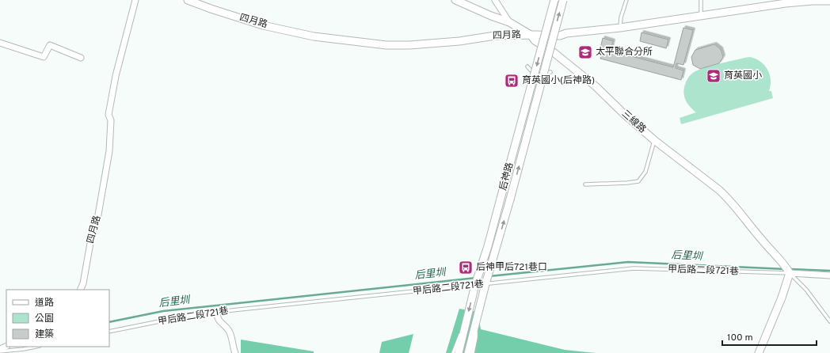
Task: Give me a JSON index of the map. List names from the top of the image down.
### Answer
{
  "streets": {
    "street": ["四月路", "三線路", "后神路"],
    "lane": ["甲后路二段721巷"]
  },
  "crossings": [
    ["四月路", "三線路"],
    ["三線路", "甲后路二段721巷"],
    ["后神路", "甲后路二段721巷"]
  ],
  "water": ["后里圳"],
  "places": {
    "school or university": ["太平聯合分所", "育英國小"],
    "bus stop": ["育英國小(后神路)", "后神甲后721巷口"]
  },
  "legend": ["道路", "公園", "建築"],
  "scale_bar": "100 m"
}
